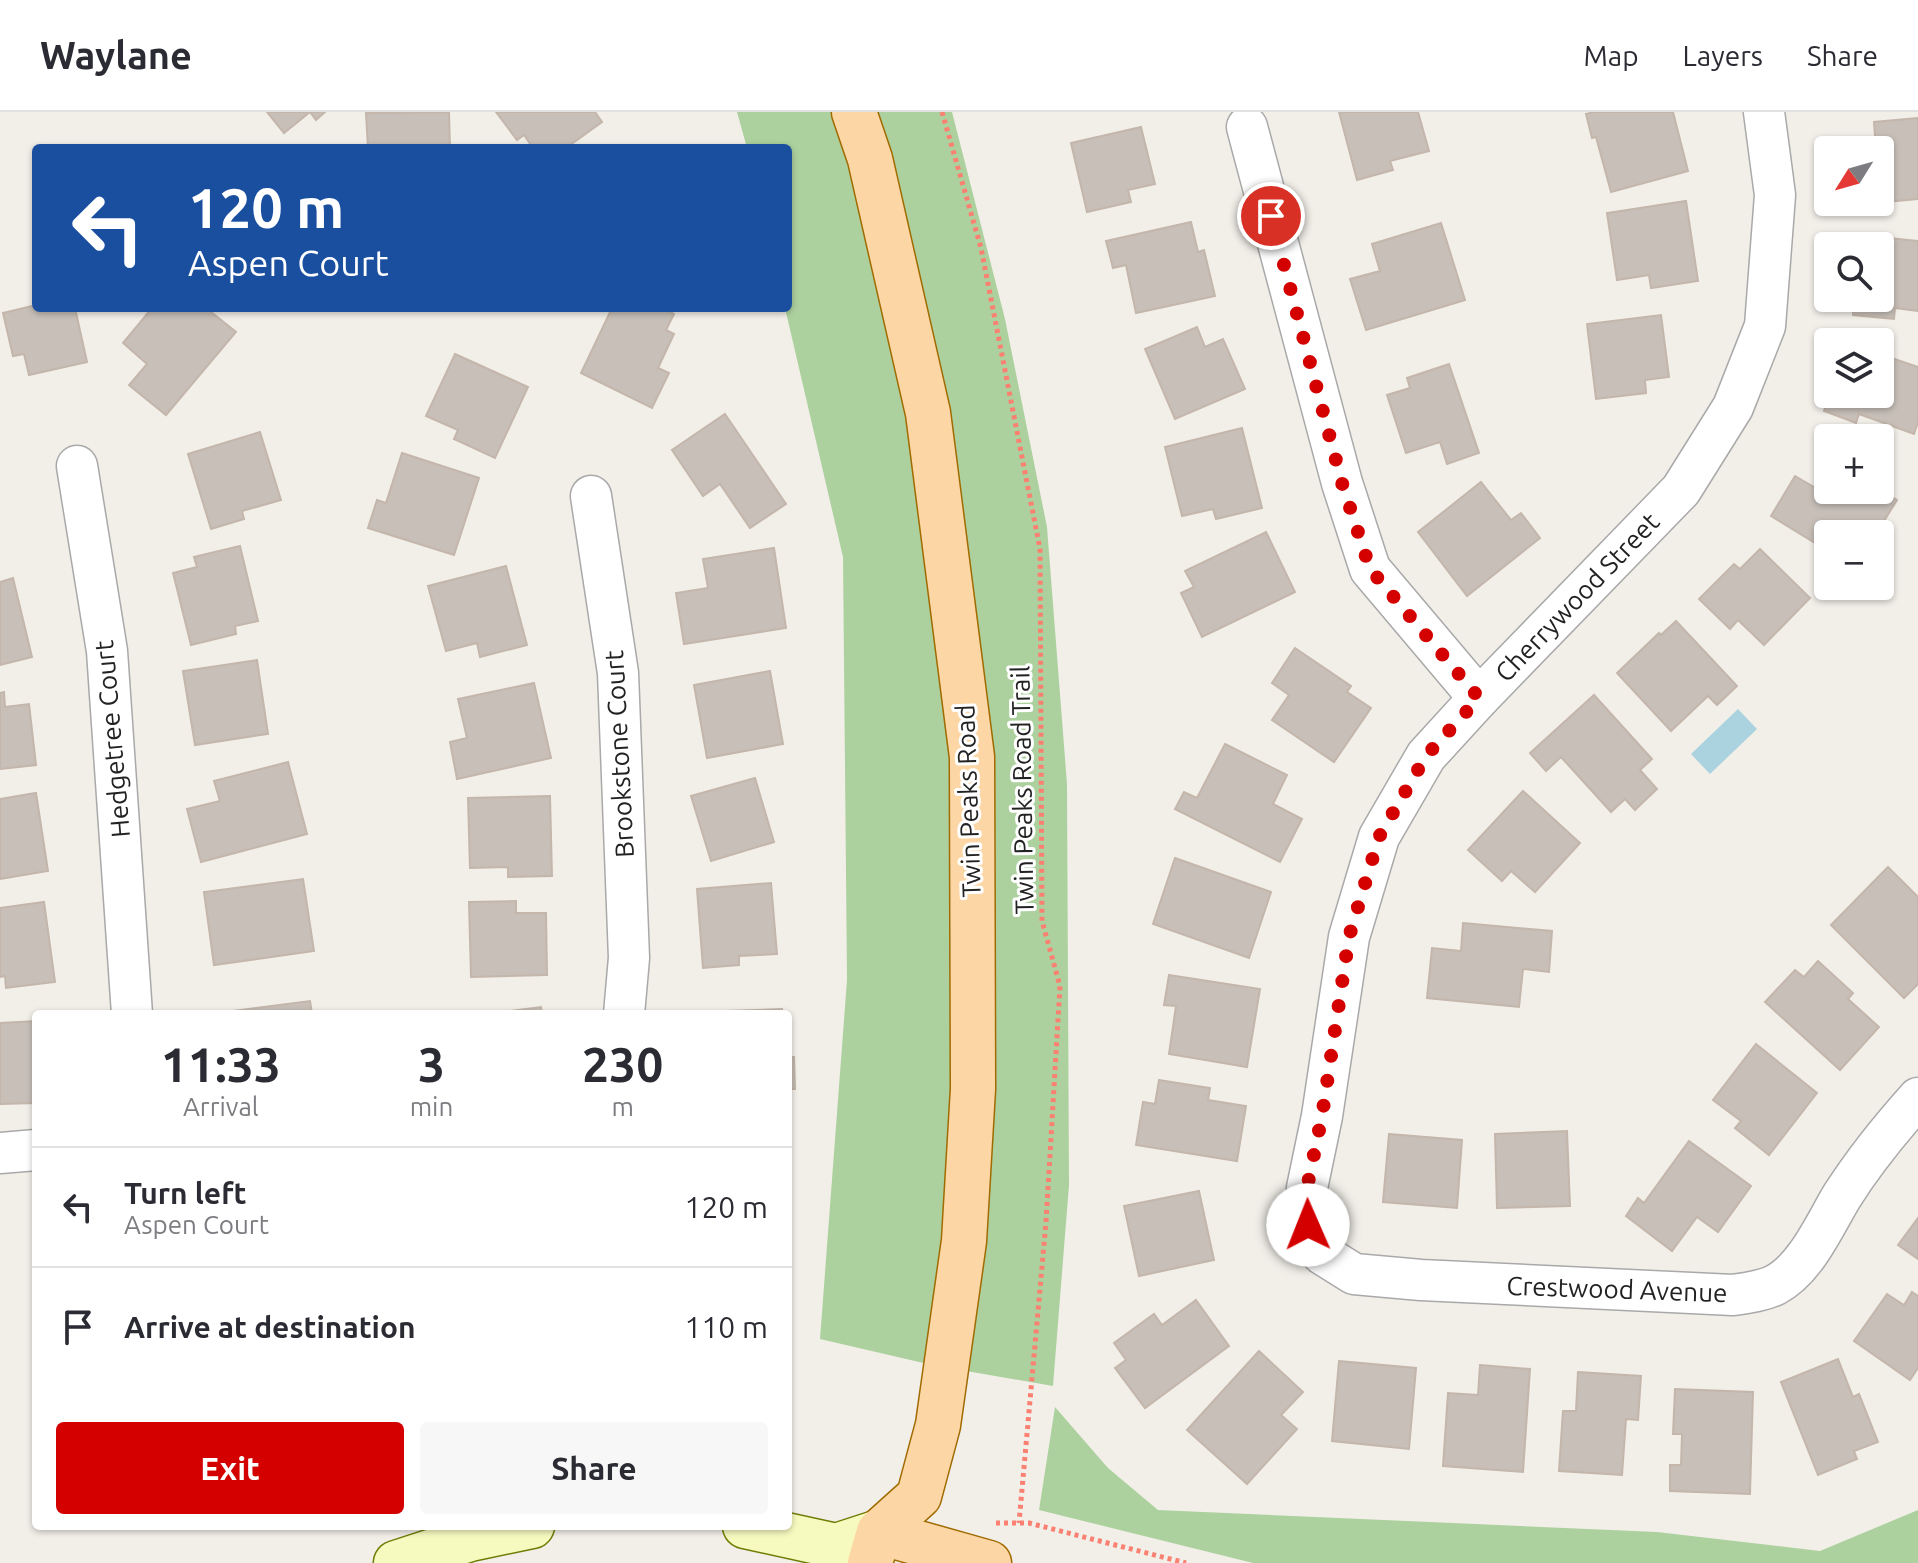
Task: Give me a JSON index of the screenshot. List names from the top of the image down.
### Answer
{
  "streets": {
    "main road": ["Twin Peaks Road"],
    "street": [
      "Cherrywood Street",
      "Hedgetree Court",
      "Brookstone Court",
      "Crestwood Avenue"
    ],
    "path": ["Twin Peaks Road Trail"]
  },
  "crossings": [
    ["Cherrywood Street", "Crestwood Avenue"]
  ],
  "north": "bottom left",
  "page": {
    "header": "Waylane",
    "nav": ["Map", "Layers", "Share"],
    "map_buttons": ["+", "−"],
    "turn": ["120 m", "Aspen Court"],
    "eta": [
      "11:33",
      "Arrival",
      "3",
      "min",
      "230",
      "m"
    ],
    "list": [
      {
        "name": "Turn left",
        "note": "Aspen Court",
        "value": "120 m"
      },
      {
        "name": "Arrive at destination",
        "value": "110 m"
      }
    ],
    "buttons": ["Exit", "Share"]
  }
}
